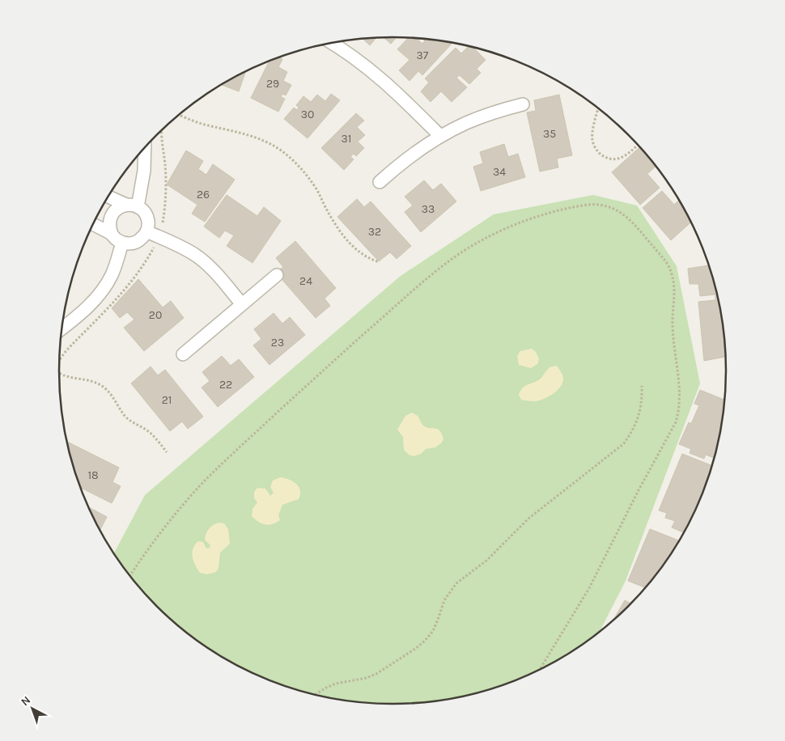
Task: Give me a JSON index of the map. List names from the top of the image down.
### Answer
{
  "house_numbers": [
    "37",
    "29",
    "30",
    "35",
    "31",
    "34",
    "26",
    "33",
    "32",
    "24",
    "20",
    "23",
    "22",
    "21",
    "18"
  ],
  "north": "top left"
}
